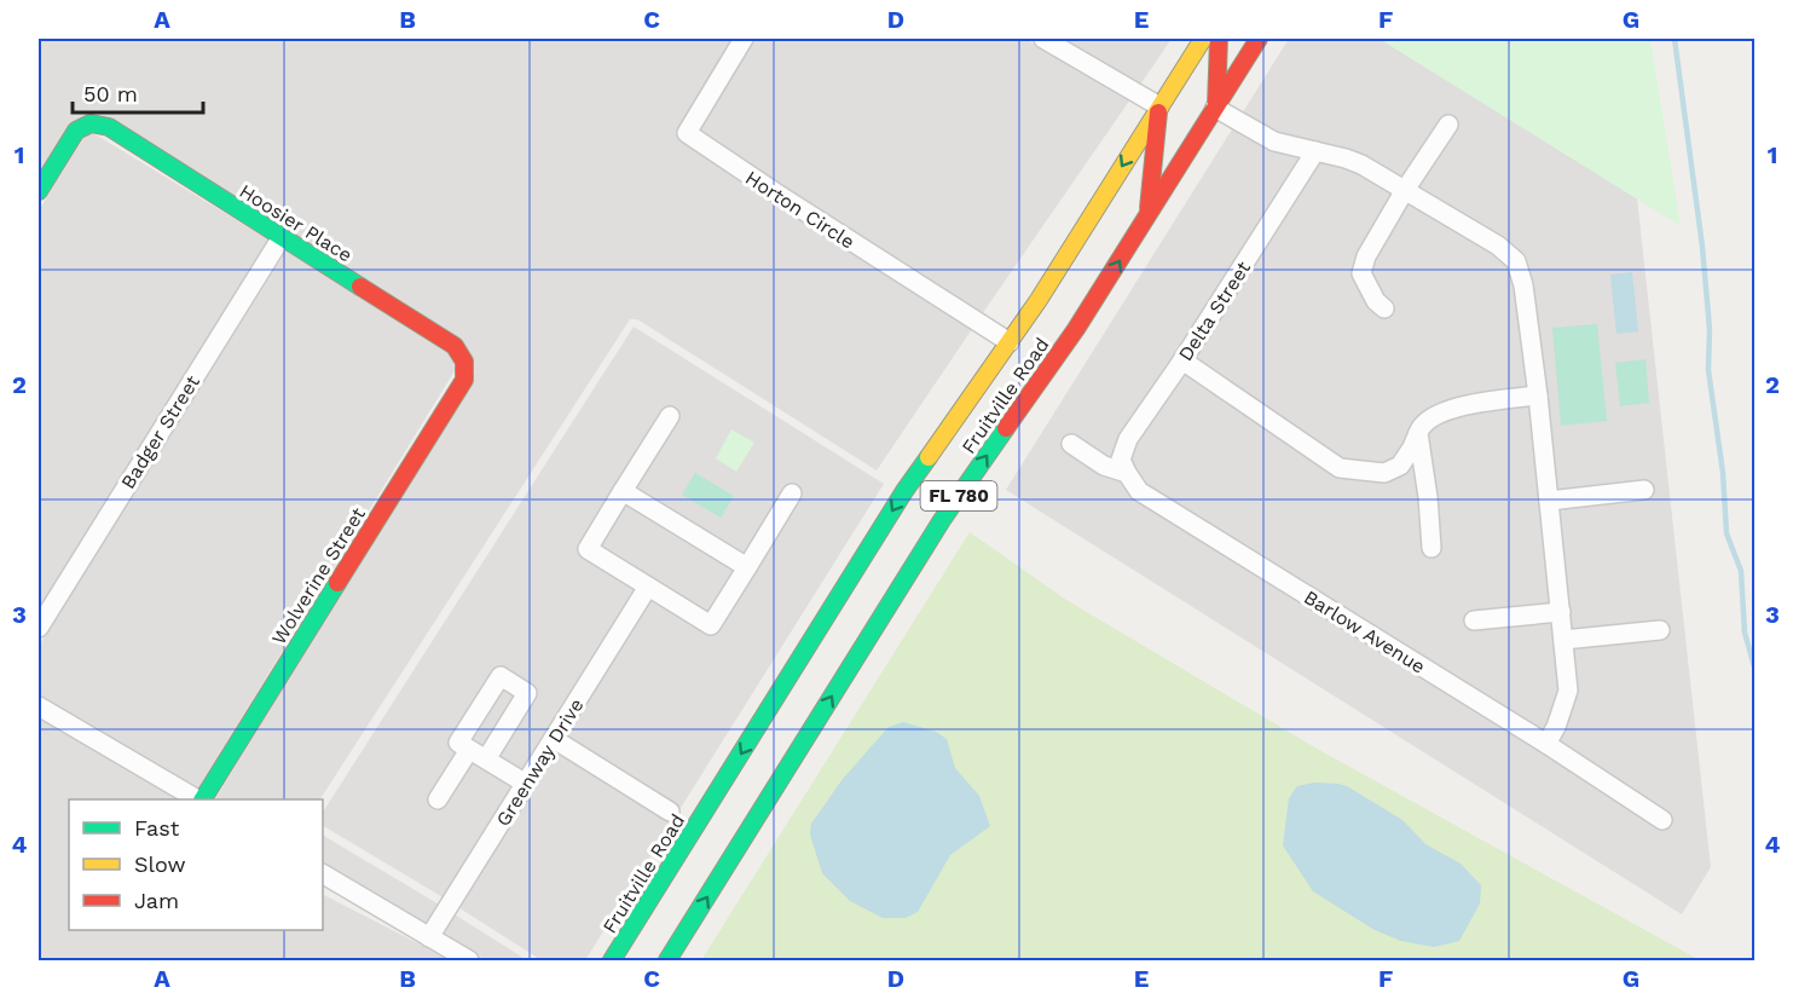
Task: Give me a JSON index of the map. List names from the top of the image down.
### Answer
{
  "streets": {
    "main road": [
      "Hoosier Place",
      "Fruitville Road",
      "FL 780",
      "Wolverine Street"
    ],
    "street": [
      "Horton Circle",
      "Delta Street",
      "Badger Street",
      "Barlow Avenue",
      "Greenway Drive"
    ]
  },
  "crossings": [
    ["Horton Circle", "Fruitville Road"],
    ["Hoosier Place", "Badger Street"],
    ["Hoosier Place", "Wolverine Street"],
    ["Delta Street", "Barlow Avenue"]
  ],
  "legend": ["Fast", "Slow", "Jam"],
  "scale_bar": "50 m",
  "grid": {
    "columns": [
      "A",
      "B",
      "C",
      "D",
      "E",
      "F",
      "G"
    ],
    "rows": [
      "1",
      "2",
      "3",
      "4"
    ]
  }
}
